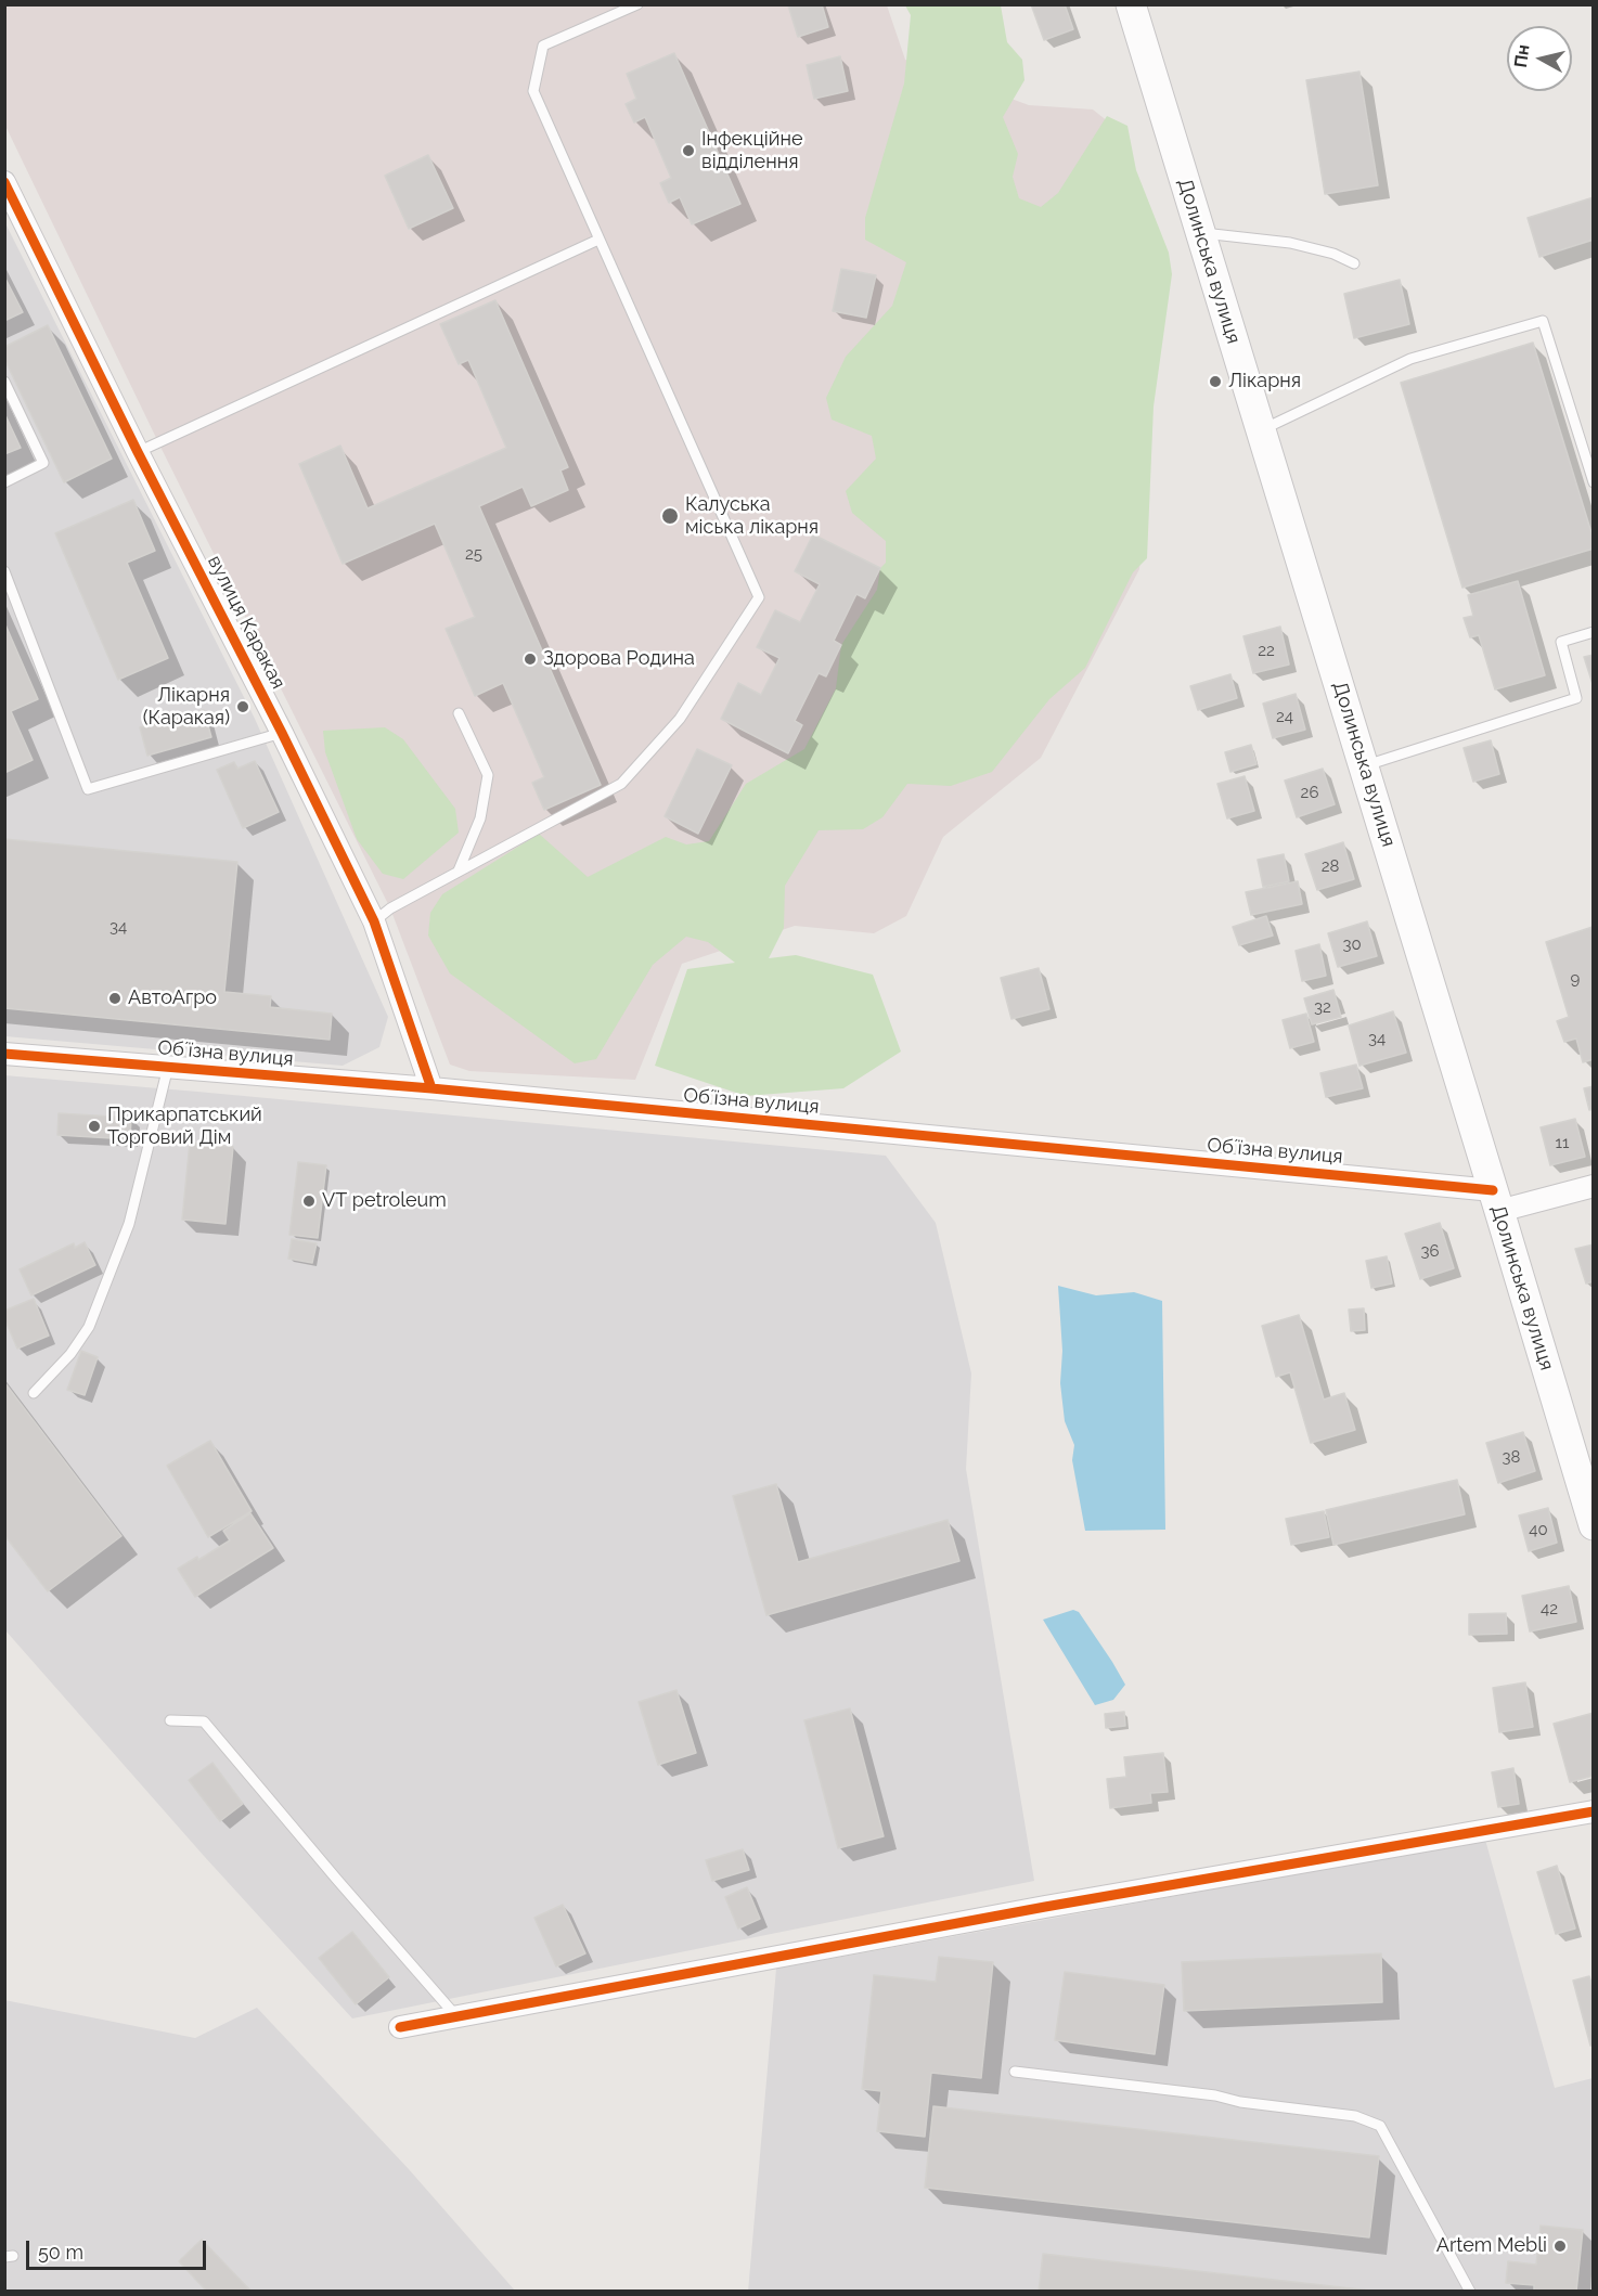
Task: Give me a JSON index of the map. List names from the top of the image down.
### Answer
{
  "streets": {
    "main road": ["Долинська вулиця"],
    "street": ["вулиця Каракая", "Обʼїзна вулиця"]
  },
  "crossings": [
    ["Долинська вулиця", "Обʼїзна вулиця"],
    ["вулиця Каракая", "Обʼїзна вулиця"]
  ],
  "places": [
    "Інфекційне відділення",
    "Лікарня",
    "Калуська міська лікарня",
    "Здорова Родина",
    "Лікарня (Каракая)",
    "АвтоАгро",
    "Прикарпатський Торговий Дім",
    "VT petroleum",
    "Artem Mebli"
  ],
  "house_numbers": [
    "25",
    "22",
    "24",
    "26",
    "28",
    "34",
    "30",
    "9",
    "32",
    "34",
    "11",
    "36",
    "38",
    "40",
    "42"
  ],
  "scale_bar": "50 m",
  "north": "left"
}
